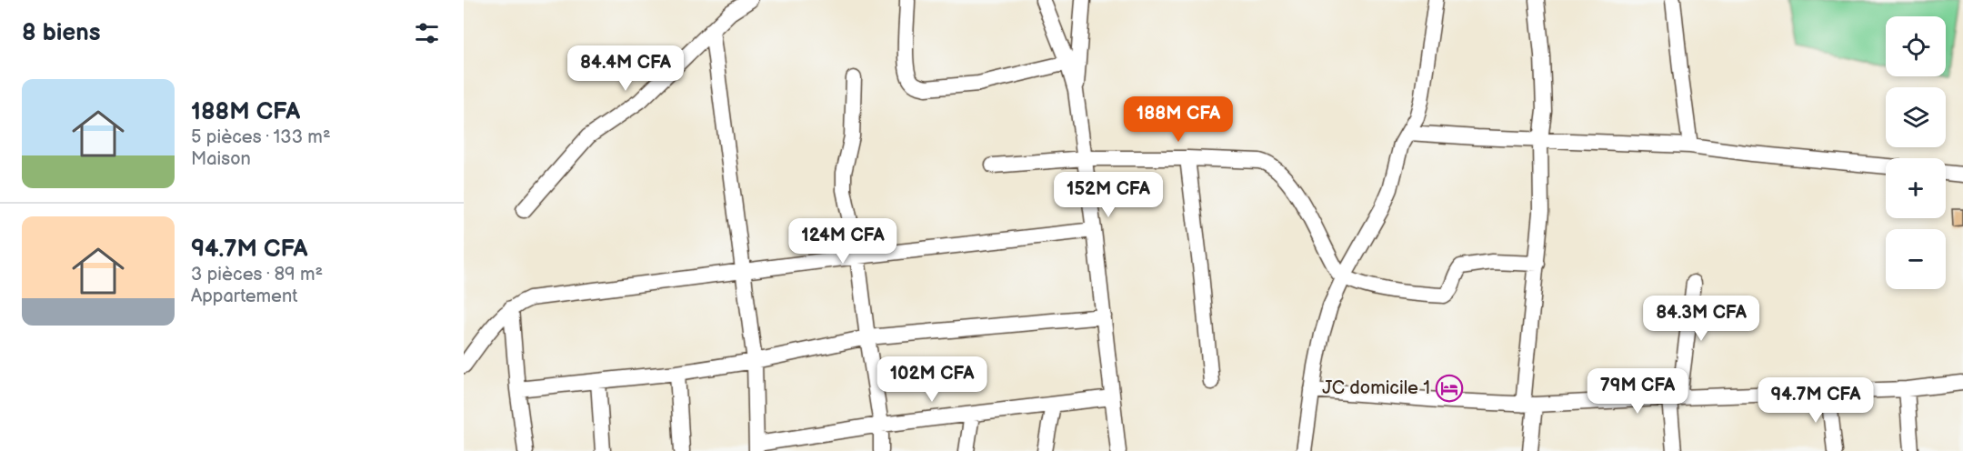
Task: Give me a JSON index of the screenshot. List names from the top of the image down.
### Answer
{
  "places": {
    "hotel": ["JC domicile 1"]
  },
  "page": {
    "heading": "8 biens",
    "map_buttons": ["+", "−"],
    "price": [
      "84.4M CFA",
      "188M CFA",
      "152M CFA",
      "124M CFA",
      "84.3M CFA",
      "102M CFA",
      "79M CFA",
      "94.7M CFA"
    ],
    "list": [
      {
        "name": "188M CFA",
        "note": "5 pièces · 133 m² · Maison"
      },
      {
        "name": "94.7M CFA",
        "note": "3 pièces · 89 m² · Appartement"
      }
    ]
  }
}
